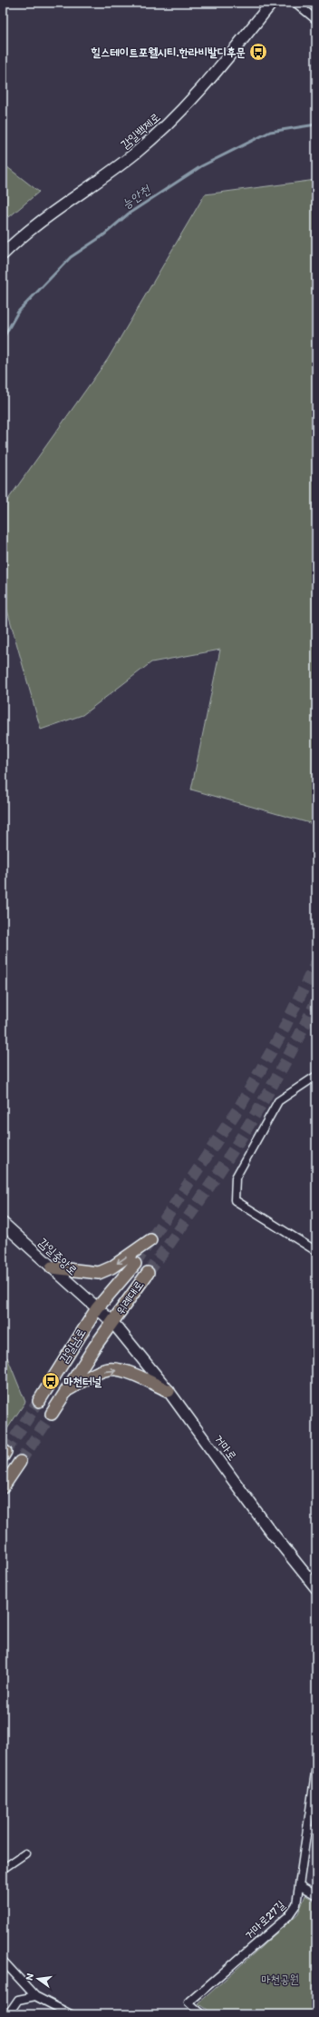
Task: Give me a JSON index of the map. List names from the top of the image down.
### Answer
{
  "streets": {
    "main road": [
      "감일백제로",
      "감일중앙로",
      "위례대로",
      "감일남로",
      "거마로"
    ],
    "street": ["거마로27길"]
  },
  "crossings": [
    ["감일중앙로", "위례대로"],
    ["감일중앙로", "감일남로"],
    ["감일중앙로", "거마로"],
    ["위례대로", "감일남로"],
    ["위례대로", "거마로"],
    ["감일남로", "거마로"]
  ],
  "water": ["능안천"],
  "parks": ["마천공원"],
  "places": {
    "bus stop": ["힐스테이트포웰시티.한라비발디후문", "마천터널"]
  },
  "north": "left"
}
